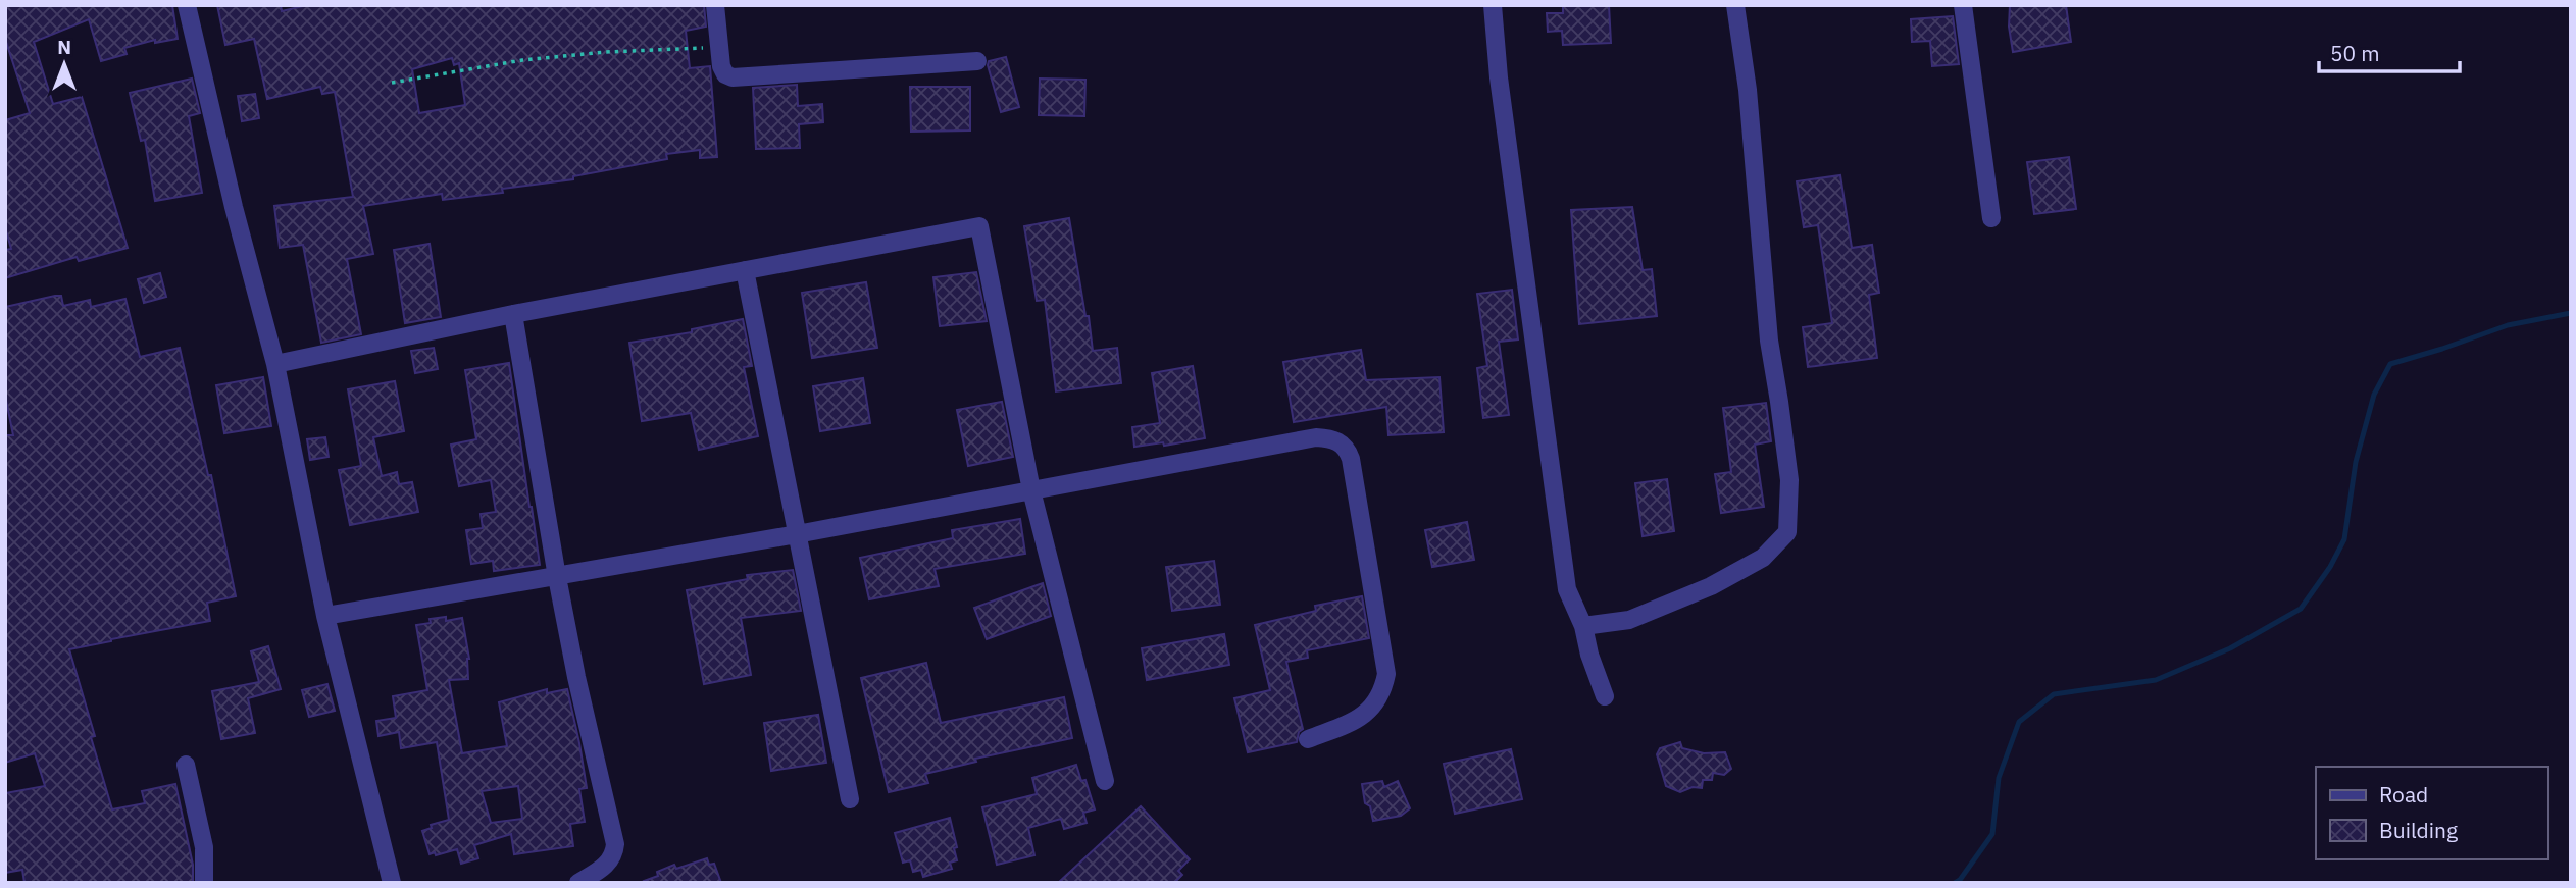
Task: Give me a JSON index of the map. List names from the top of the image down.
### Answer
{
  "legend": ["Road", "Building"],
  "scale_bar": "50 m",
  "north": "top"
}
